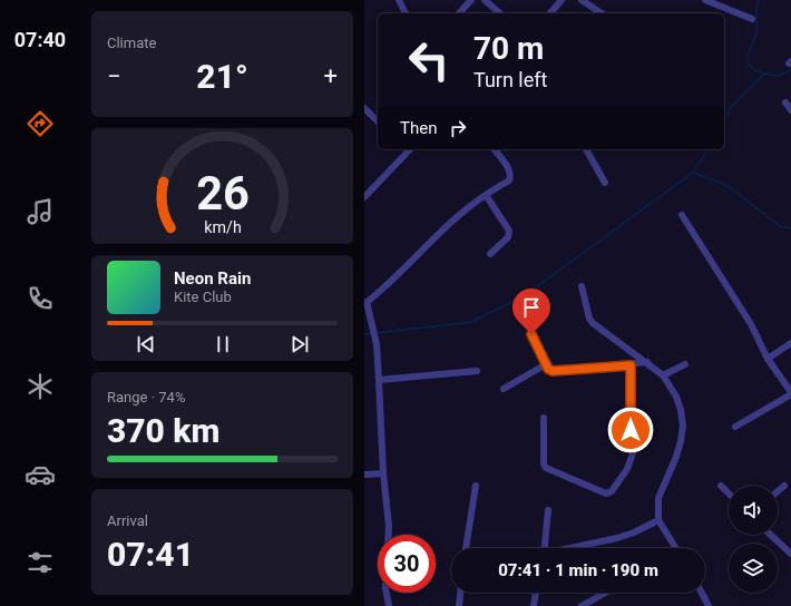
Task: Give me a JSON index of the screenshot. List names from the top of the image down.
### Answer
{
  "page": {
    "tabs": "07:40",
    "tile": [
      "Climate",
      ["Range · 74%", "370 km"],
      ["Arrival", "07:41"]
    ],
    "turn": ["70 m", "Turn left"],
    "heat": ["−", "21°", "+"],
    "then": "Then",
    "song": ["Neon Rain", "Kite Club"],
    "limit": "30",
    "trip": "07:41 · 1 min · 190 m",
    "gauge": ["26", "km/h"]
  }
}
